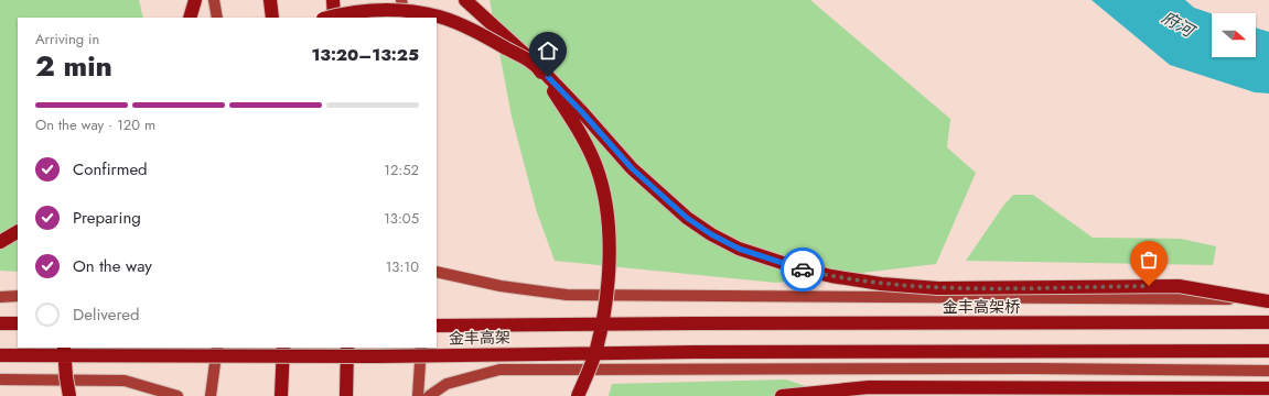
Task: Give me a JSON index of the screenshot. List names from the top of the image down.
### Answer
{
  "streets": {
    "highway": ["金丰高架桥", "金丰高架"]
  },
  "crossings": [
    ["金丰高架桥", "金丰高架"]
  ],
  "water": ["府河"],
  "north": "right",
  "page": {
    "heading": ["2 min", "Arriving in", "13:20–13:25"],
    "bar": "On the way · 120 m",
    "list": [
      ["Confirmed", "12:52"],
      ["Preparing", "13:05"],
      ["On the way", "13:10"],
      "Delivered"
    ]
  }
}
